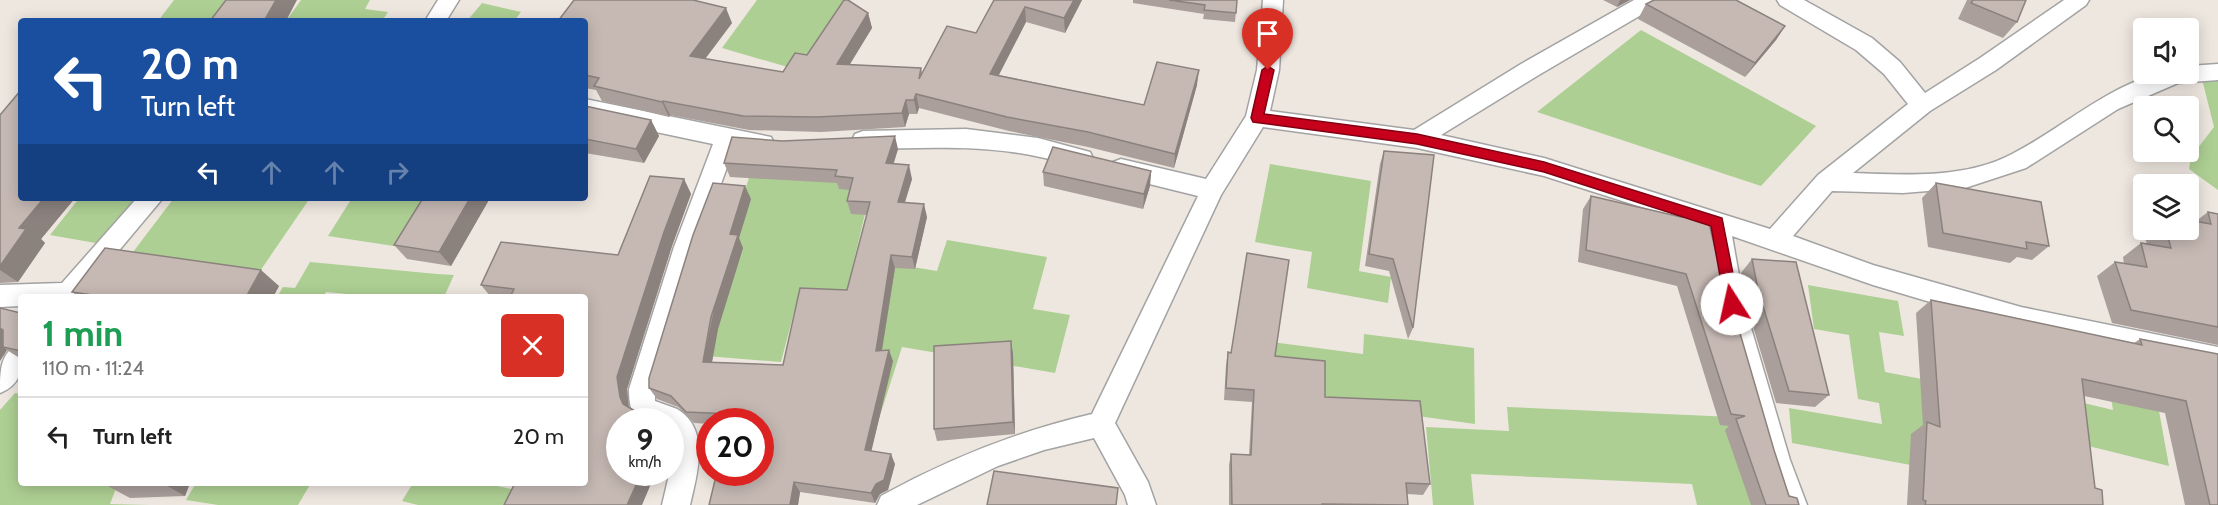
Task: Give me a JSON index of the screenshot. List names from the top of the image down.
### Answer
{
  "page": {
    "turn": ["20 m", "Turn left"],
    "heading": ["1 min", "110 m · 11:24"],
    "list": [
      {
        "name": "Turn left",
        "value": "20 m"
      }
    ],
    "speed": "9 km/h",
    "limit": "20"
  }
}
